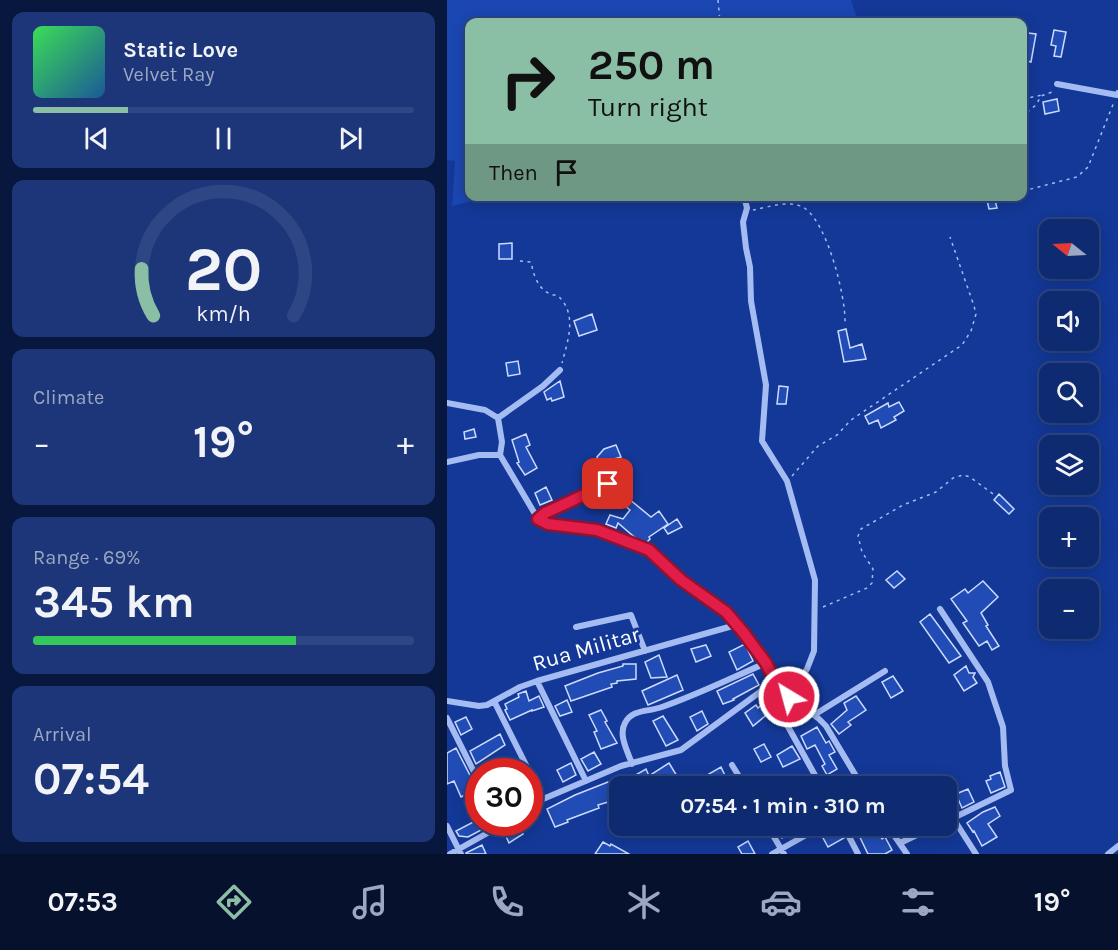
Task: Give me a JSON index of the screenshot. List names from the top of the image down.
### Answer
{
  "streets": {
    "street": ["Rua Militar"]
  },
  "north": "left",
  "page": {
    "turn": ["250 m", "Turn right"],
    "song": ["Static Love", "Velvet Ray"],
    "then": "Then",
    "map_buttons": ["+", "−"],
    "tile": [
      "Climate",
      ["Range · 69%", "345 km"],
      ["Arrival", "07:54"]
    ],
    "heat": ["−", "19°", "+"],
    "limit": "30",
    "trip": "07:54 · 1 min · 310 m",
    "tabs": ["07:53", "19°"],
    "gauge": ["20", "km/h"]
  }
}
